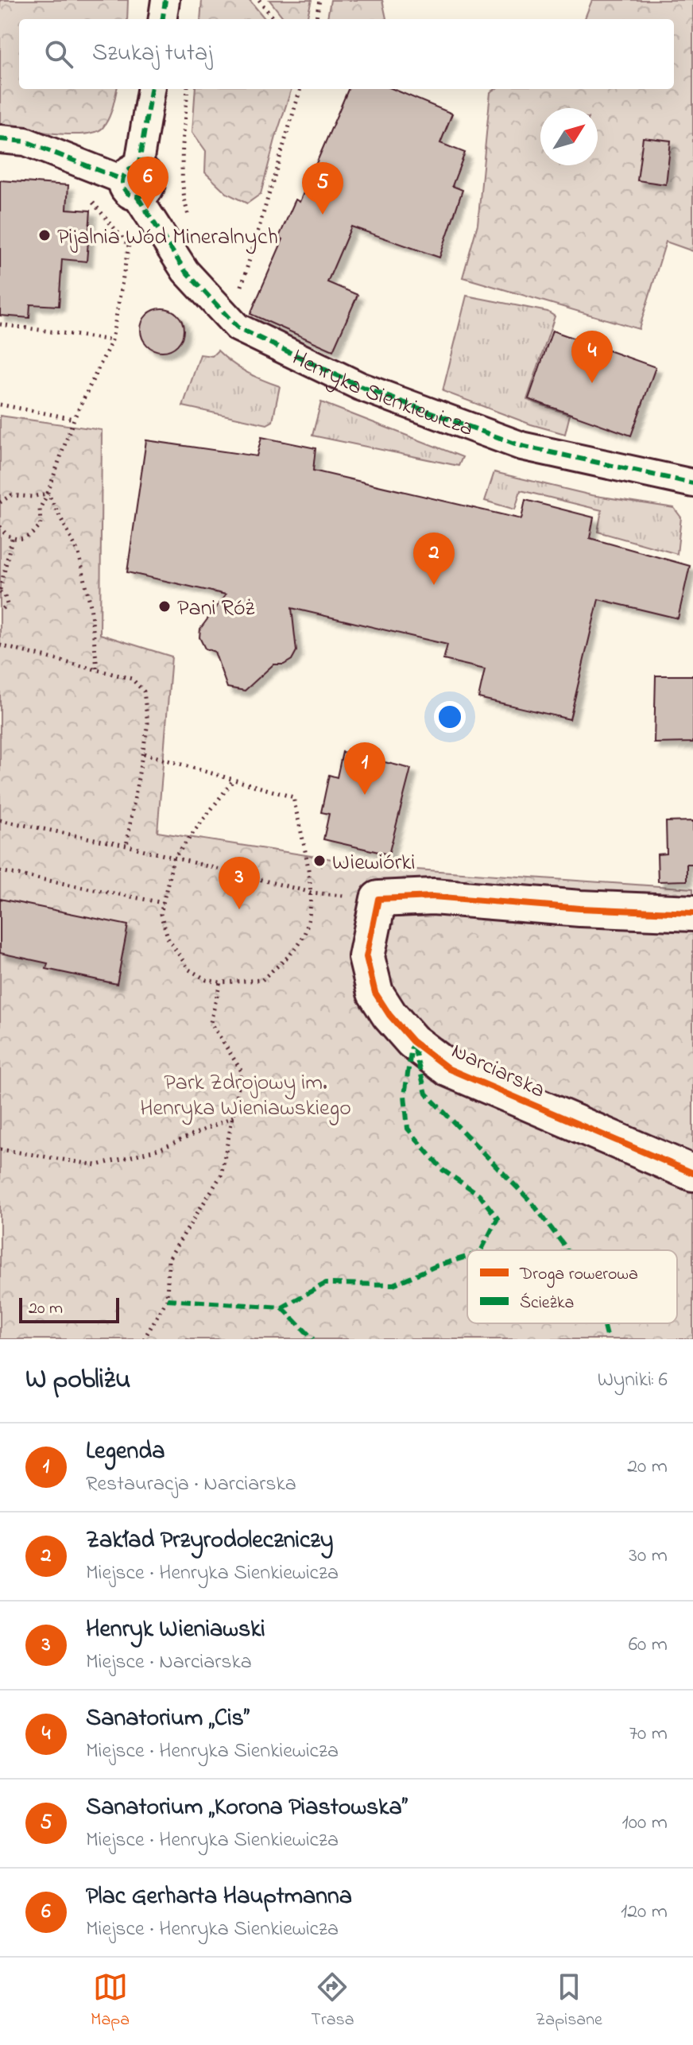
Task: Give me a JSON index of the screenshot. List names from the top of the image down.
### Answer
{
  "streets": {
    "street": ["Henryka Sienkiewicza", "Narciarska"]
  },
  "parks": ["Park Zdrojowy im. Henryka Wieniawskiego"],
  "places": ["Pijalnia Wód Mineralnych", "Pani Róż", "Wiewiórki"],
  "legend": ["Droga rowerowa", "Ścieżka"],
  "scale_bar": "20 m",
  "north": "top right",
  "page": {
    "search": "Szukaj tutaj",
    "pins": [
      "6",
      "5",
      "4",
      "2",
      "1",
      "3"
    ],
    "scale": "20 m",
    "heading": ["W pobliżu", "Wyniki: 6"],
    "list": [
      {
        "mark": "1",
        "name": "Legenda",
        "note": "Restauracja · Narciarska",
        "value": "20 m"
      },
      {
        "mark": "2",
        "name": "Zakład Przyrodoleczniczy",
        "note": "Miejsce · Henryka Sienkiewicza",
        "value": "30 m"
      },
      {
        "mark": "3",
        "name": "Henryk Wieniawski",
        "note": "Miejsce · Narciarska",
        "value": "60 m"
      },
      {
        "mark": "4",
        "name": "Sanatorium „Cis”",
        "note": "Miejsce · Henryka Sienkiewicza",
        "value": "70 m"
      },
      {
        "mark": "5",
        "name": "Sanatorium „Korona Piastowska”",
        "note": "Miejsce · Henryka Sienkiewicza",
        "value": "100 m"
      },
      {
        "mark": "6",
        "name": "Plac Gerharta Hauptmanna",
        "note": "Miejsce · Henryka Sienkiewicza",
        "value": "120 m"
      }
    ],
    "nav": ["Mapa", "Trasa", "Zapisane"]
  }
}
